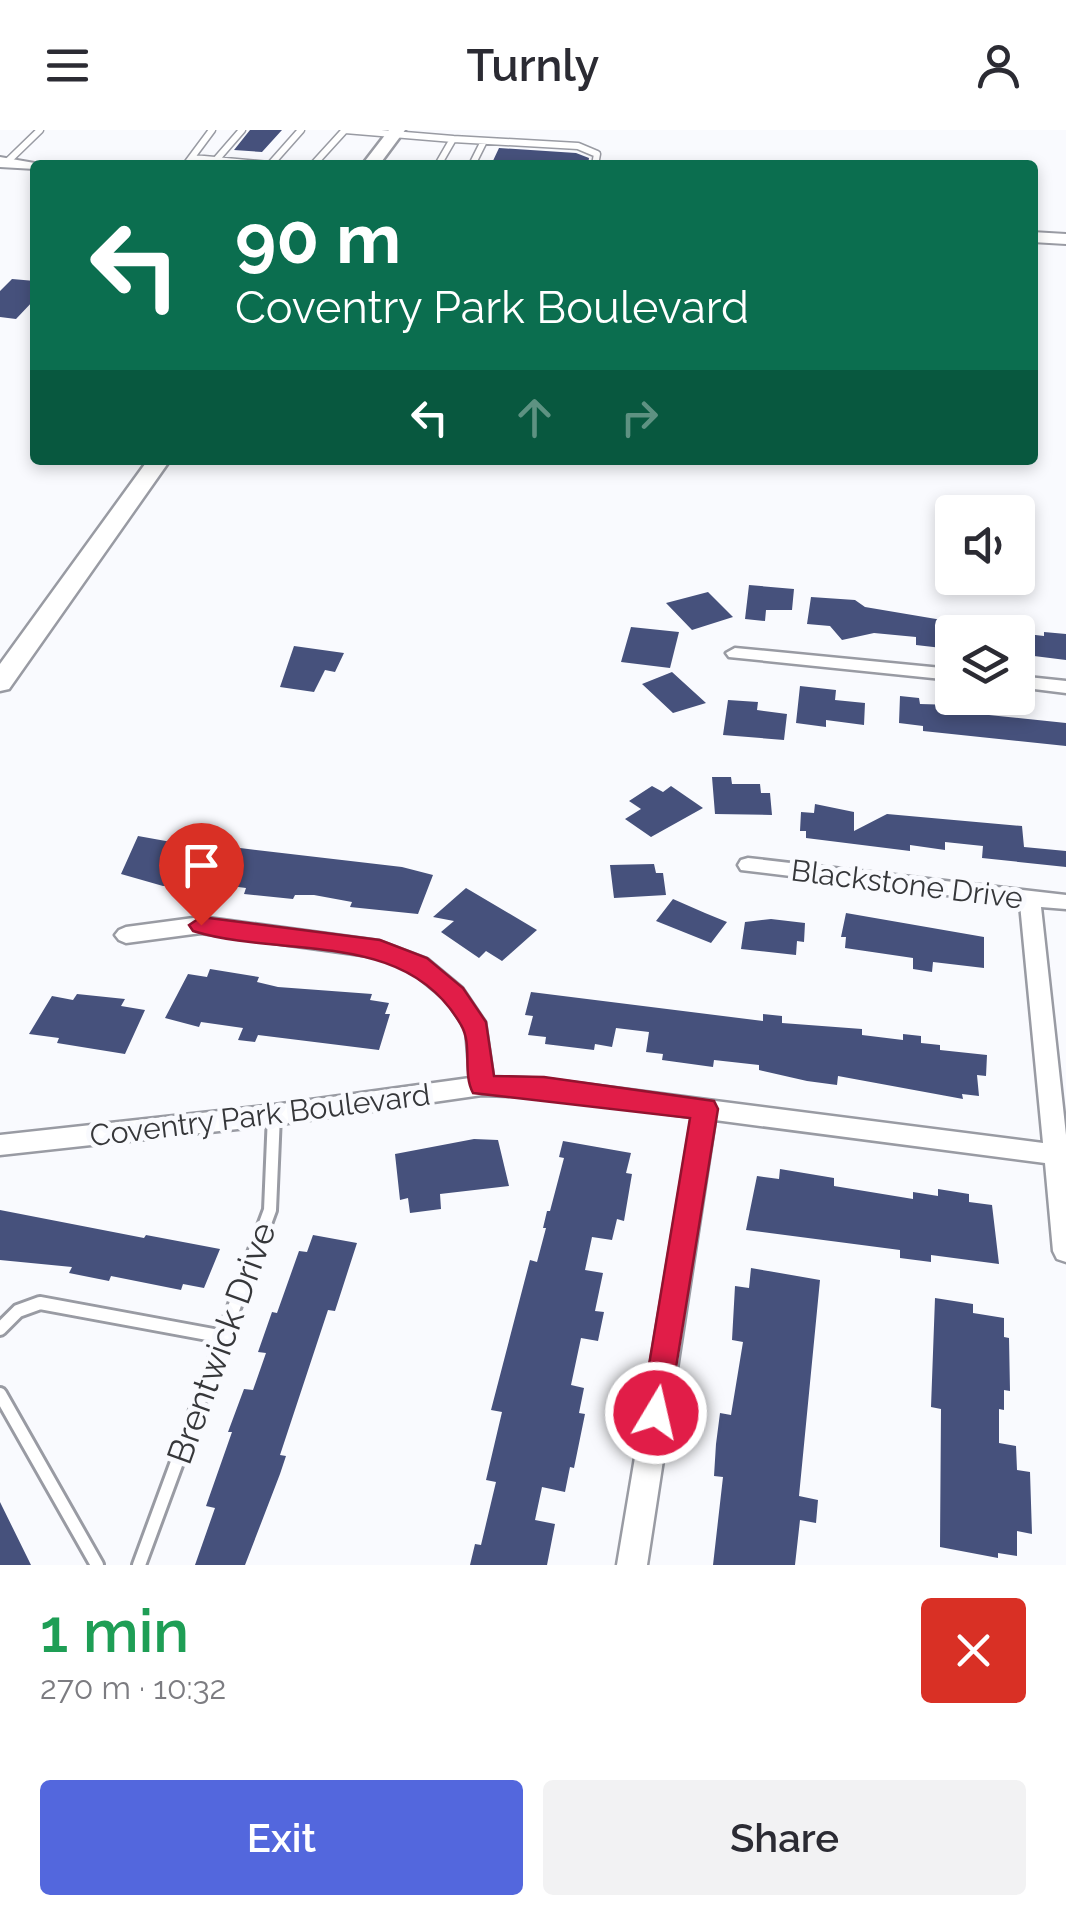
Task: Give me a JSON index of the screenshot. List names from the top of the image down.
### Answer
{
  "streets": {
    "street": ["Blackstone Drive", "Coventry Park Boulevard"],
    "lane": ["Brentwick Drive"]
  },
  "crossings": [
    ["Coventry Park Boulevard", "Brentwick Drive"]
  ],
  "page": {
    "header": "Turnly",
    "turn": ["90 m", "Coventry Park Boulevard"],
    "heading": ["1 min", "270 m · 10:32"],
    "buttons": ["Exit", "Share"]
  }
}
